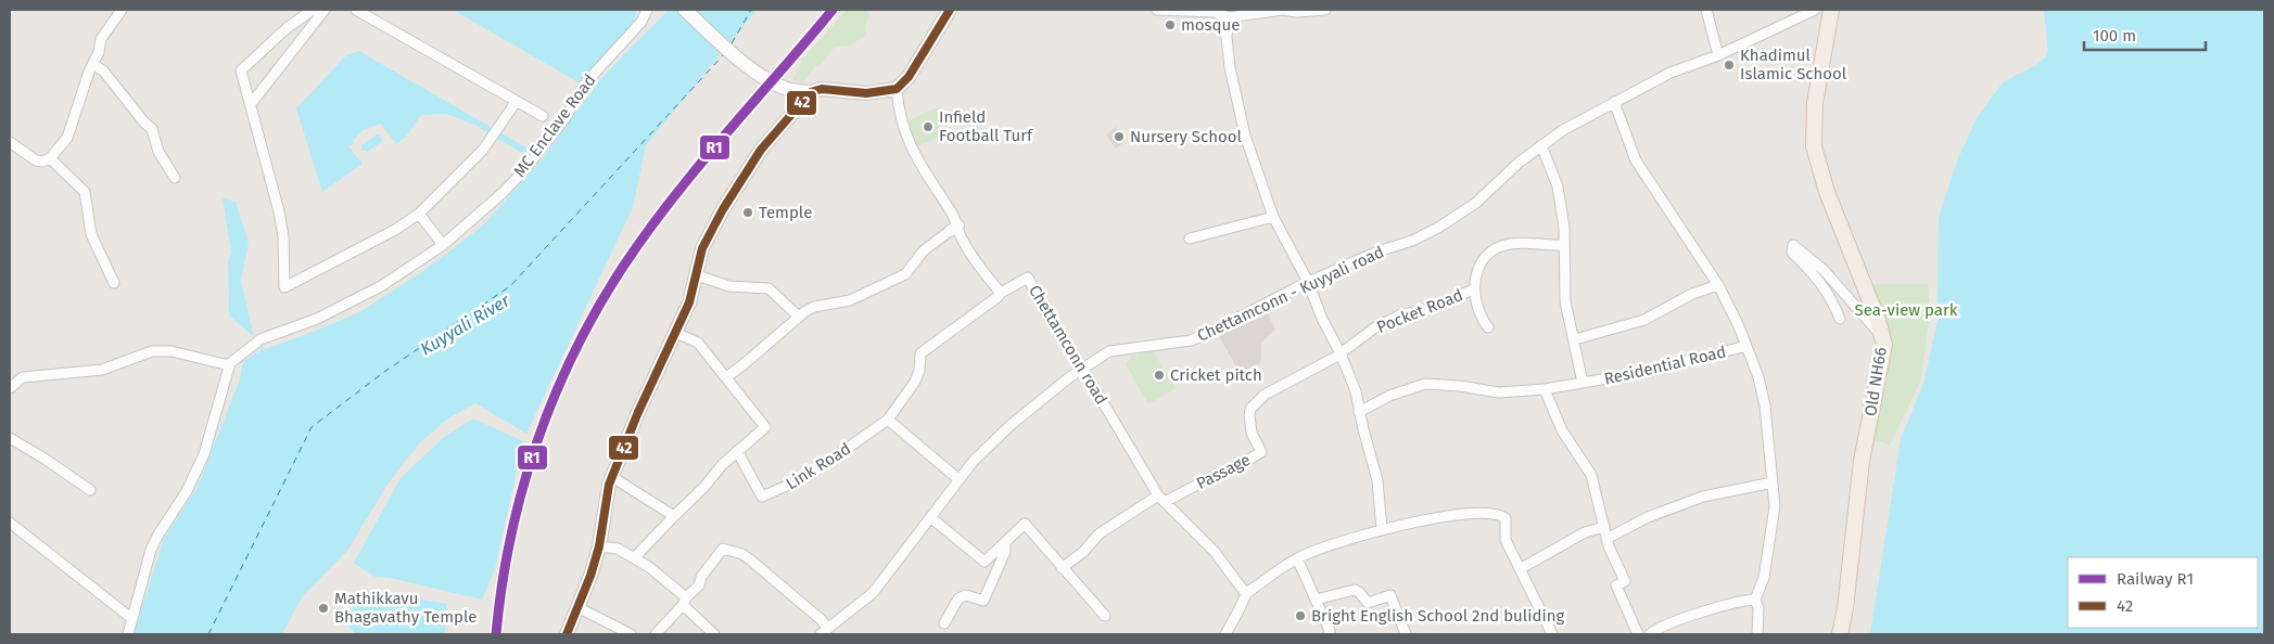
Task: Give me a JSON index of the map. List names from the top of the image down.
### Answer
{
  "streets": {
    "main road": ["Old NH66"],
    "street": [
      "MC Enclave Road",
      "Chettamconn - Kuyyali road",
      "Pocket Road",
      "Chettamconn road",
      "Residential Road",
      "Link Road",
      "Passage"
    ]
  },
  "crossings": [
    ["Chettamconn - Kuyyali road", "Chettamconn road"],
    ["Chettamconn - Kuyyali road", "Residential Road"],
    ["Pocket Road", "Residential Road"],
    ["Pocket Road", "Passage"],
    ["Chettamconn road", "Link Road"],
    ["Chettamconn road", "Passage"]
  ],
  "water": ["Kuyyali River"],
  "parks": ["Sea-view park"],
  "places": [
    "mosque",
    "Khadimul Islamic School",
    "Infield Football Turf",
    "Nursery School",
    "Temple",
    "Cricket pitch",
    "Mathikkavu Bhagavathy Temple",
    "Bright English School 2nd buliding"
  ],
  "lines": ["rail line R1", "transit line 42"],
  "legend": ["Railway R1", "42"],
  "scale_bar": "100 m"
}
